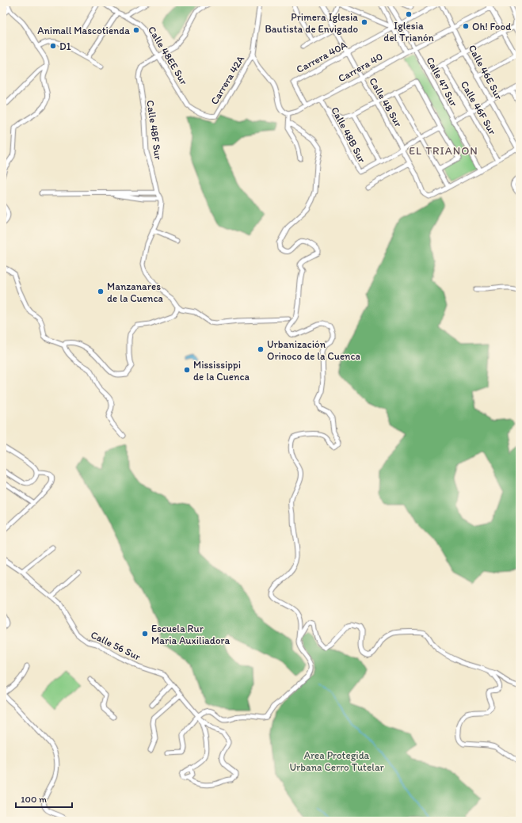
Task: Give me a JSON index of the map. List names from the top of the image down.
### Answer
{
  "streets": {
    "street": [
      "Calle 48EE Sur",
      "Carrera 40A",
      "Carrera 40",
      "Calle 46E Sur",
      "Carrera 42A",
      "Calle 47 Sur",
      "Calle 48 Sur",
      "Calle 46F Sur",
      "Calle 48F Sur",
      "Calle 48B Sur",
      "Calle 56 Sur"
    ]
  },
  "crossings": [
    ["Calle 48EE Sur", "Carrera 42A"],
    ["Calle 48EE Sur", "Calle 48F Sur"],
    ["Carrera 40A", "Carrera 40"],
    ["Carrera 40A", "Calle 46E Sur"],
    ["Carrera 40A", "Calle 47 Sur"],
    ["Carrera 40A", "Calle 48 Sur"],
    ["Carrera 40", "Calle 46E Sur"],
    ["Carrera 40", "Calle 47 Sur"],
    ["Carrera 40", "Calle 48 Sur"],
    ["Carrera 40", "Calle 48B Sur"]
  ],
  "districts": ["EL TRIANON"],
  "parks": ["Area Protegida Urbana Cerro Tutelar"],
  "places": [
    "Iglesia del Trianón",
    "Primera Iglesia Bautista de Envigado",
    "Oh! Food",
    "Animall Mascotienda",
    "D1",
    "Manzanares de la Cuenca",
    "Urbanización Orinoco de la Cuenca",
    "Mississippi de la Cuenca",
    "Escuela Rur Maria Auxiliadora"
  ],
  "scale_bar": "100 m"
}
